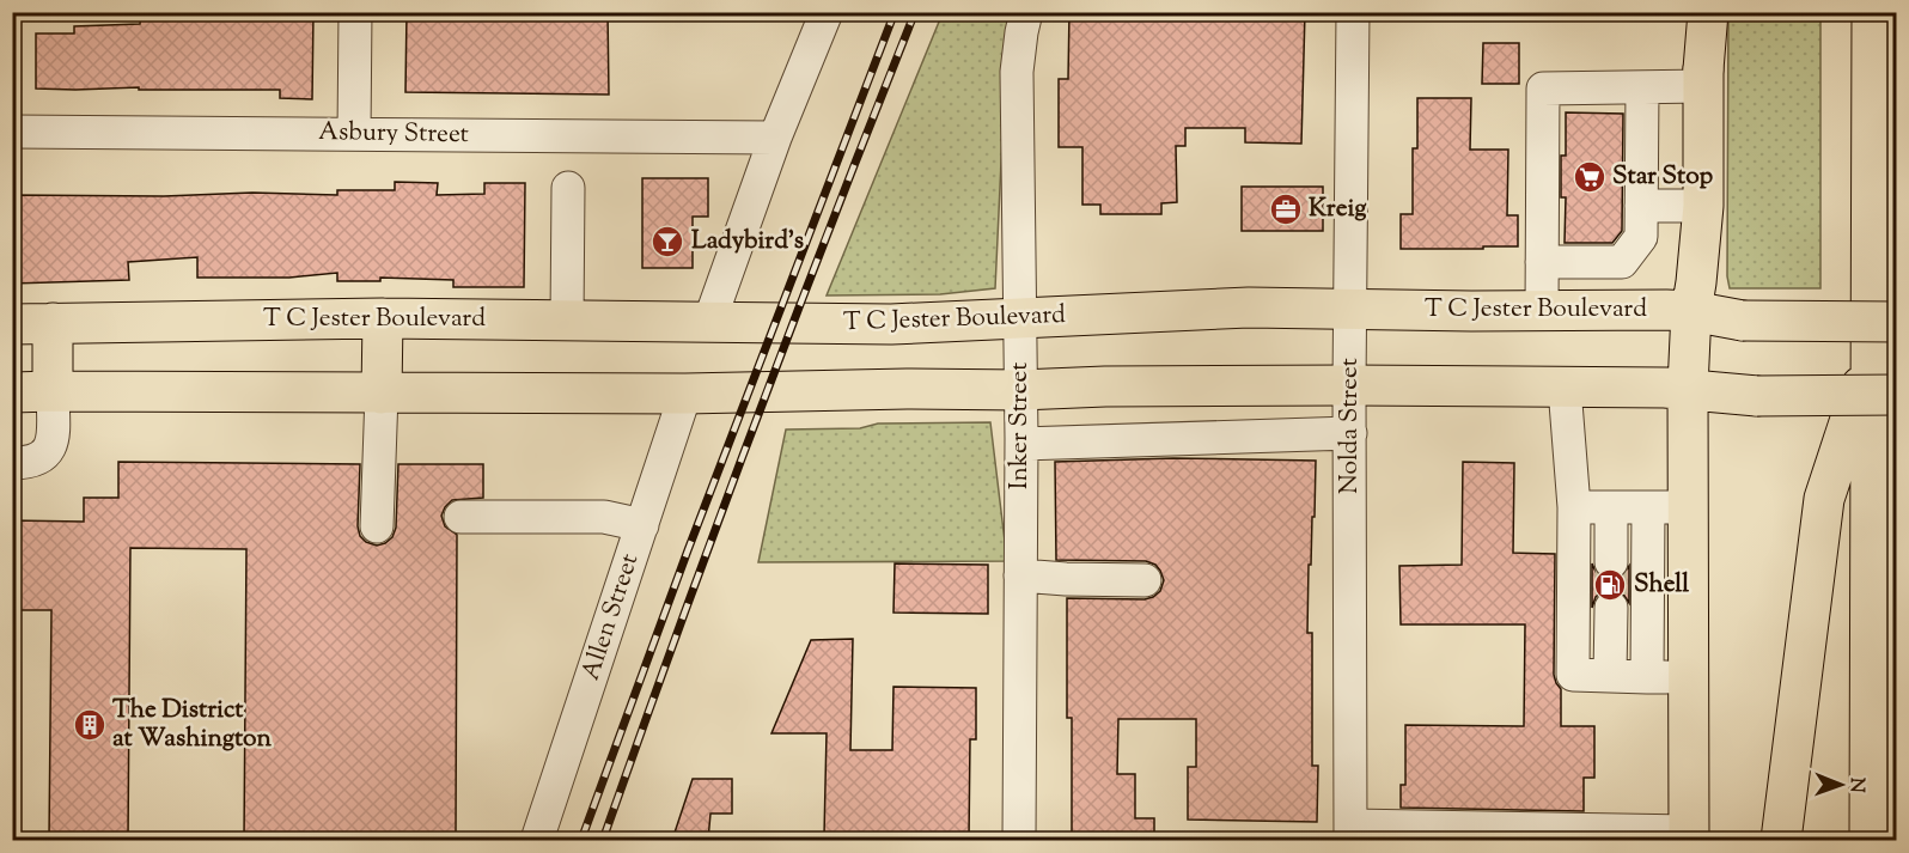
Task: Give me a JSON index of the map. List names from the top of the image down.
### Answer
{
  "streets": {
    "main road": ["T C Jester Boulevard"],
    "street": [
      "Asbury Street",
      "Inker Street",
      "Nolda Street",
      "Allen Street"
    ]
  },
  "crossings": [
    ["T C Jester Boulevard", "Inker Street"],
    ["T C Jester Boulevard", "Nolda Street"]
  ],
  "places": {
    "supermarket": ["Star Stop"],
    "office": ["Kreig"],
    "bar": ["Ladybird's"],
    "fuel station": ["Shell"],
    "building": ["The District at Washington"]
  },
  "north": "right"
}
